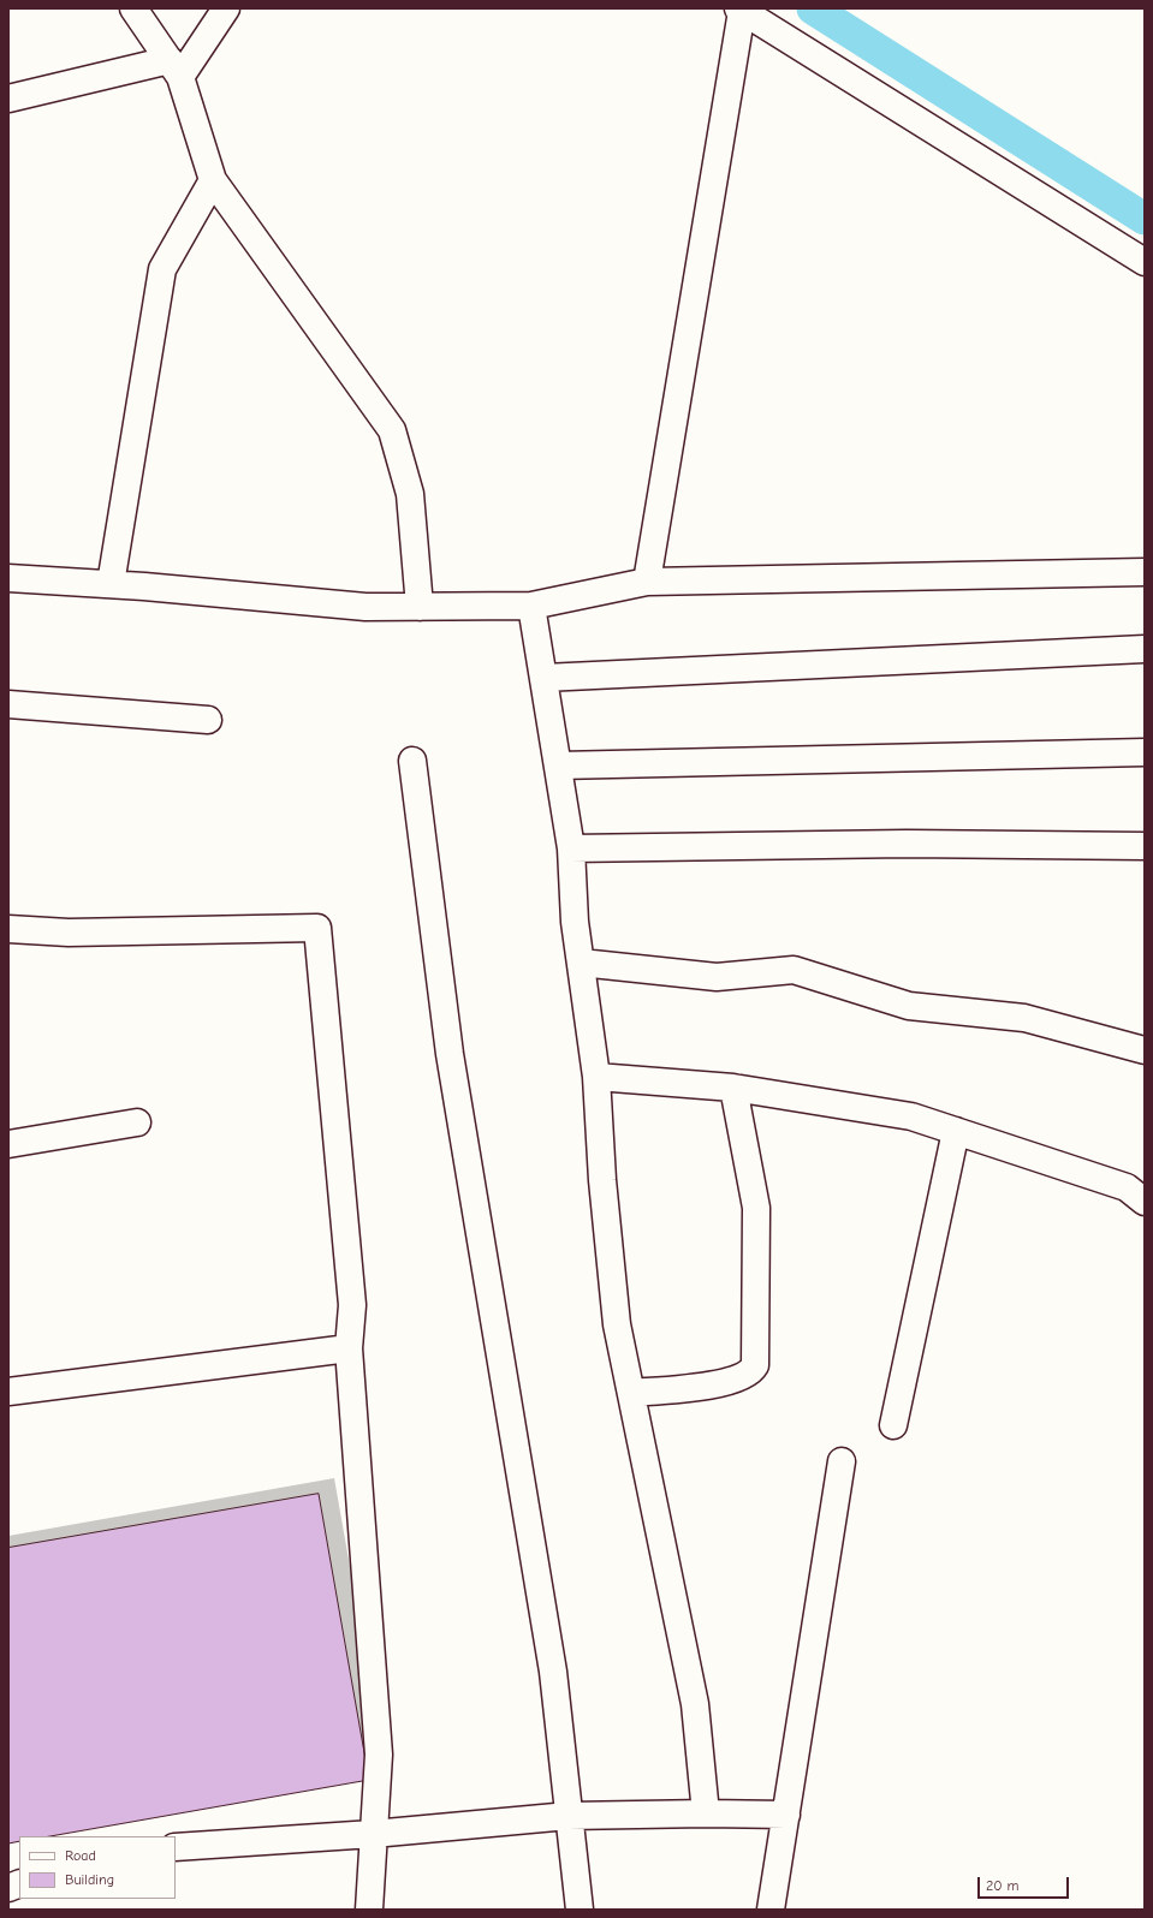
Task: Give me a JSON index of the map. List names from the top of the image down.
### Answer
{
  "legend": ["Road", "Building"],
  "scale_bar": "20 m"
}
